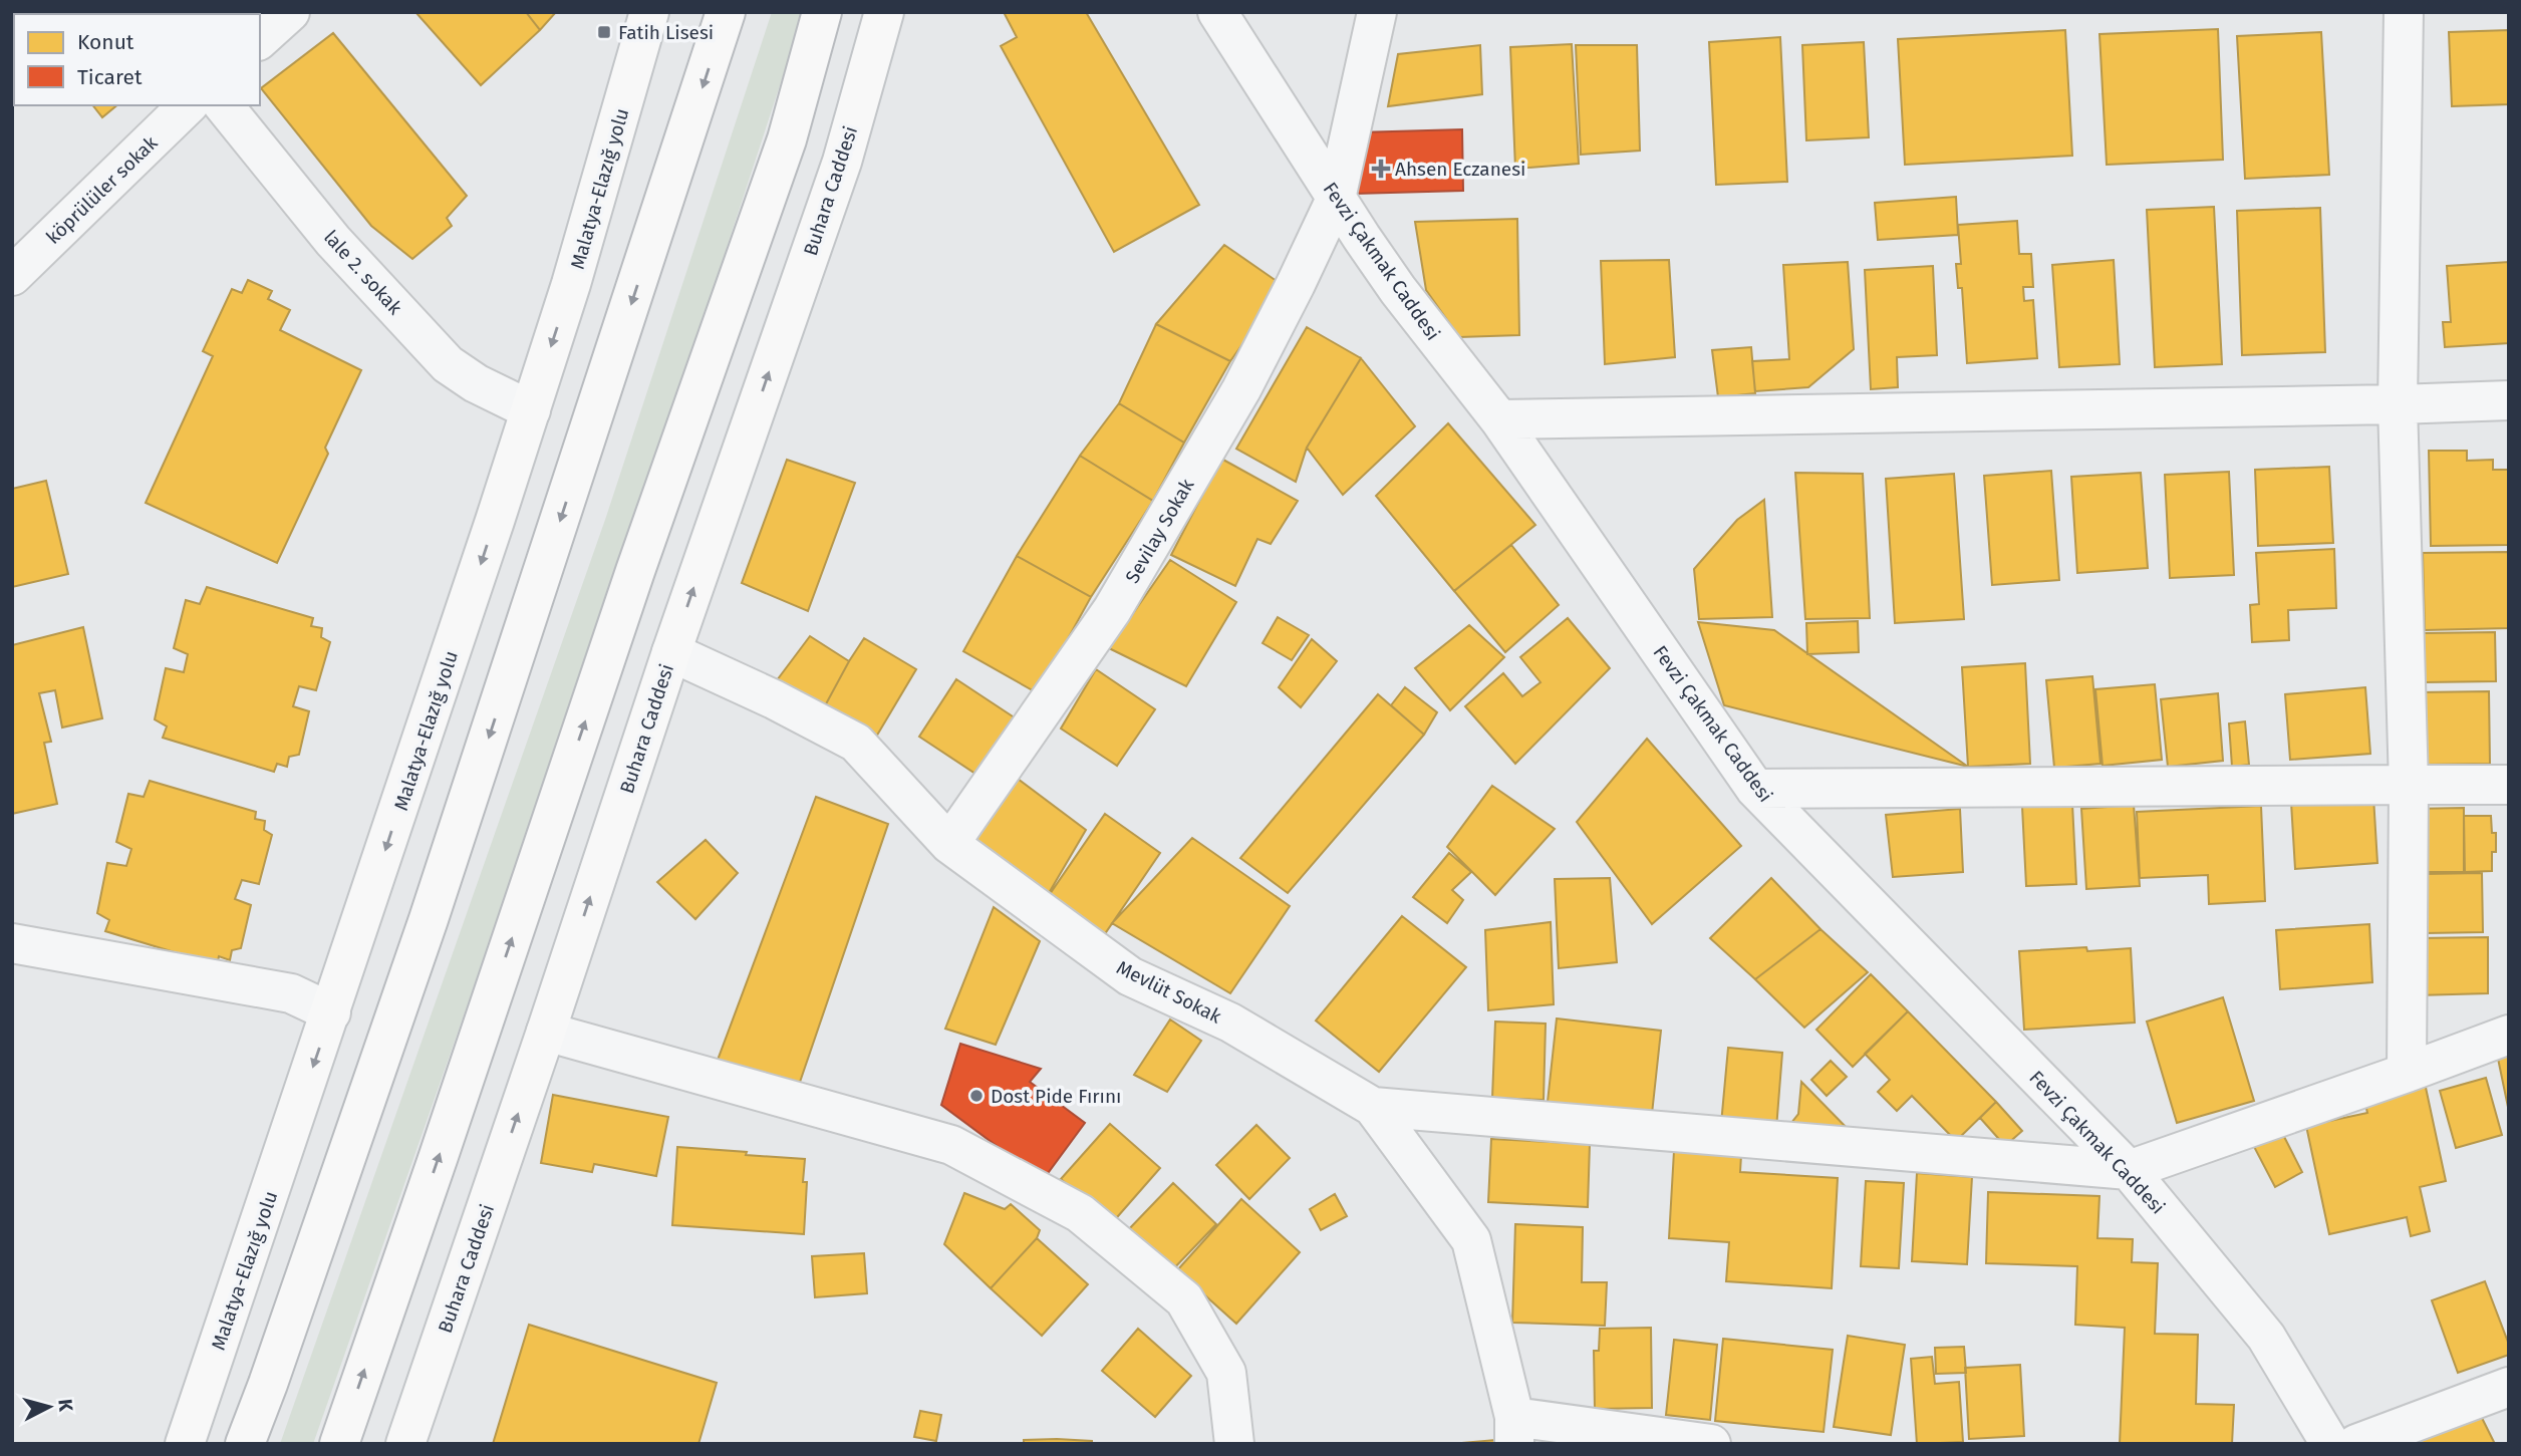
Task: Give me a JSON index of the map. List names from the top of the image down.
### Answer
{
  "streets": {
    "main road": ["Malatya-Elazığ yolu", "Buhara Caddesi"],
    "street": [
      "köprülüler sokak",
      "Fevzi Çakmak Caddesi",
      "lale 2. sokak",
      "Sevilay Sokak",
      "Mevlüt Sokak"
    ]
  },
  "crossings": [
    ["Malatya-Elazığ yolu", "lale 2. sokak"],
    ["Buhara Caddesi", "Mevlüt Sokak"],
    ["Fevzi Çakmak Caddesi", "Sevilay Sokak"],
    ["Sevilay Sokak", "Mevlüt Sokak"]
  ],
  "places": {
    "transit": ["Fatih Lisesi"],
    "health": ["Ahsen Eczanesi"],
    "other": ["Dost Pide Fırını"]
  },
  "legend": ["Konut", "Ticaret"],
  "north": "right"
}
